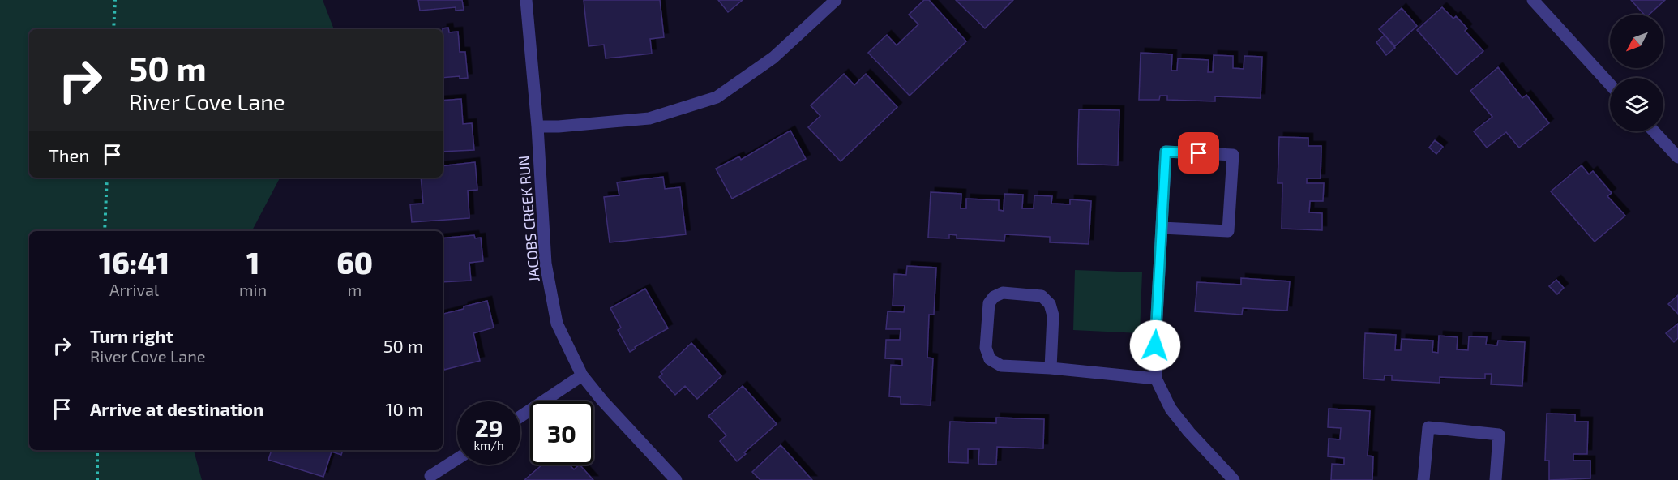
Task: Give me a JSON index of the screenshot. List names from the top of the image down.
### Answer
{
  "streets": {
    "street": ["JACOBS CREEK RUN"]
  },
  "north": "bottom left",
  "page": {
    "turn": ["50 m", "River Cove Lane"],
    "then": "Then",
    "eta": [
      "16:41",
      "Arrival",
      "1",
      "min",
      "60",
      "m"
    ],
    "list": [
      {
        "name": "Turn right",
        "note": "River Cove Lane",
        "value": "50 m"
      },
      {
        "name": "Arrive at destination",
        "value": "10 m"
      }
    ],
    "speed": "29 km/h",
    "limit": "30"
  }
}
